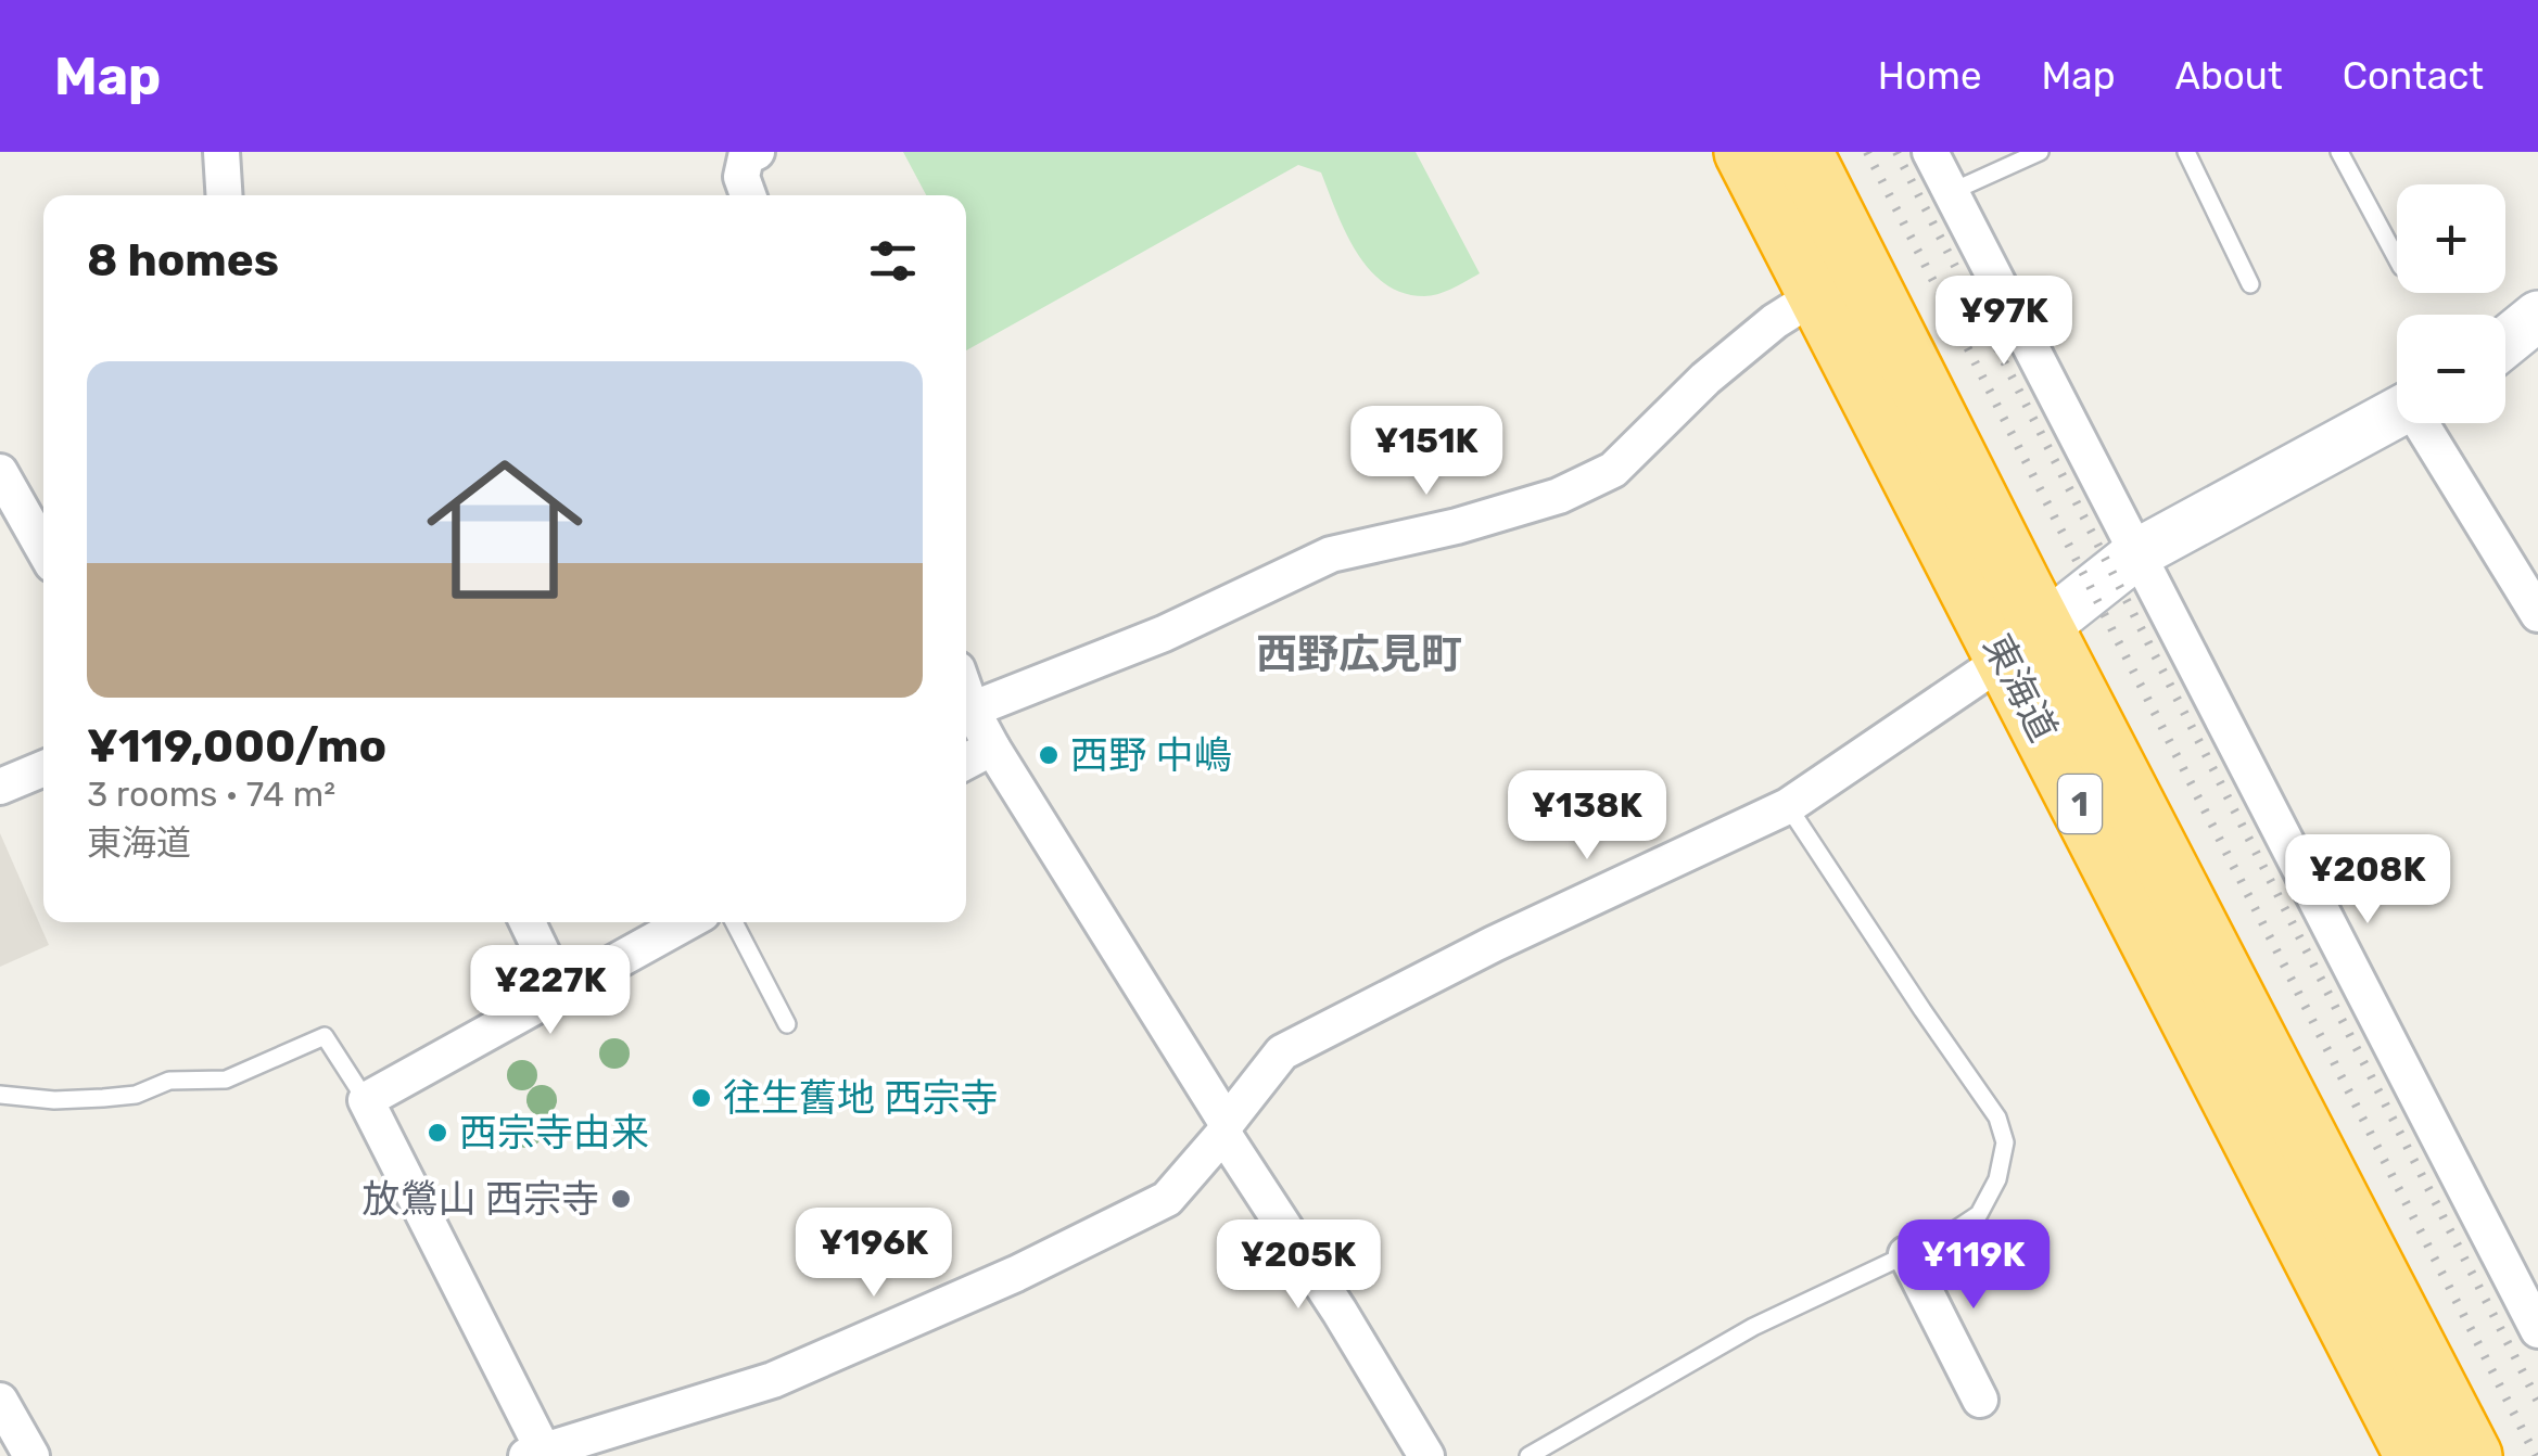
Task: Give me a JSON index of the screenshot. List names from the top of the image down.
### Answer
{
  "streets": {
    "highway": ["東海道", "1"]
  },
  "districts": ["西野広見町"],
  "places": [
    "西野 中嶋",
    "往生舊地 西宗寺",
    "西宗寺由来",
    "放鶯山 西宗寺"
  ],
  "page": {
    "header": "Map",
    "nav": [
      "Home",
      "Map",
      "About",
      "Contact"
    ],
    "map_buttons": ["+", "−"],
    "heading": "8 homes",
    "price": [
      "¥97K",
      "¥151K",
      "¥138K",
      "¥208K",
      "¥227K",
      "¥196K",
      "¥205K",
      "¥119K"
    ],
    "list": [
      {
        "name": "¥119,000/mo",
        "note": "3 rooms · 74 m² · 東海道"
      }
    ]
  }
}
